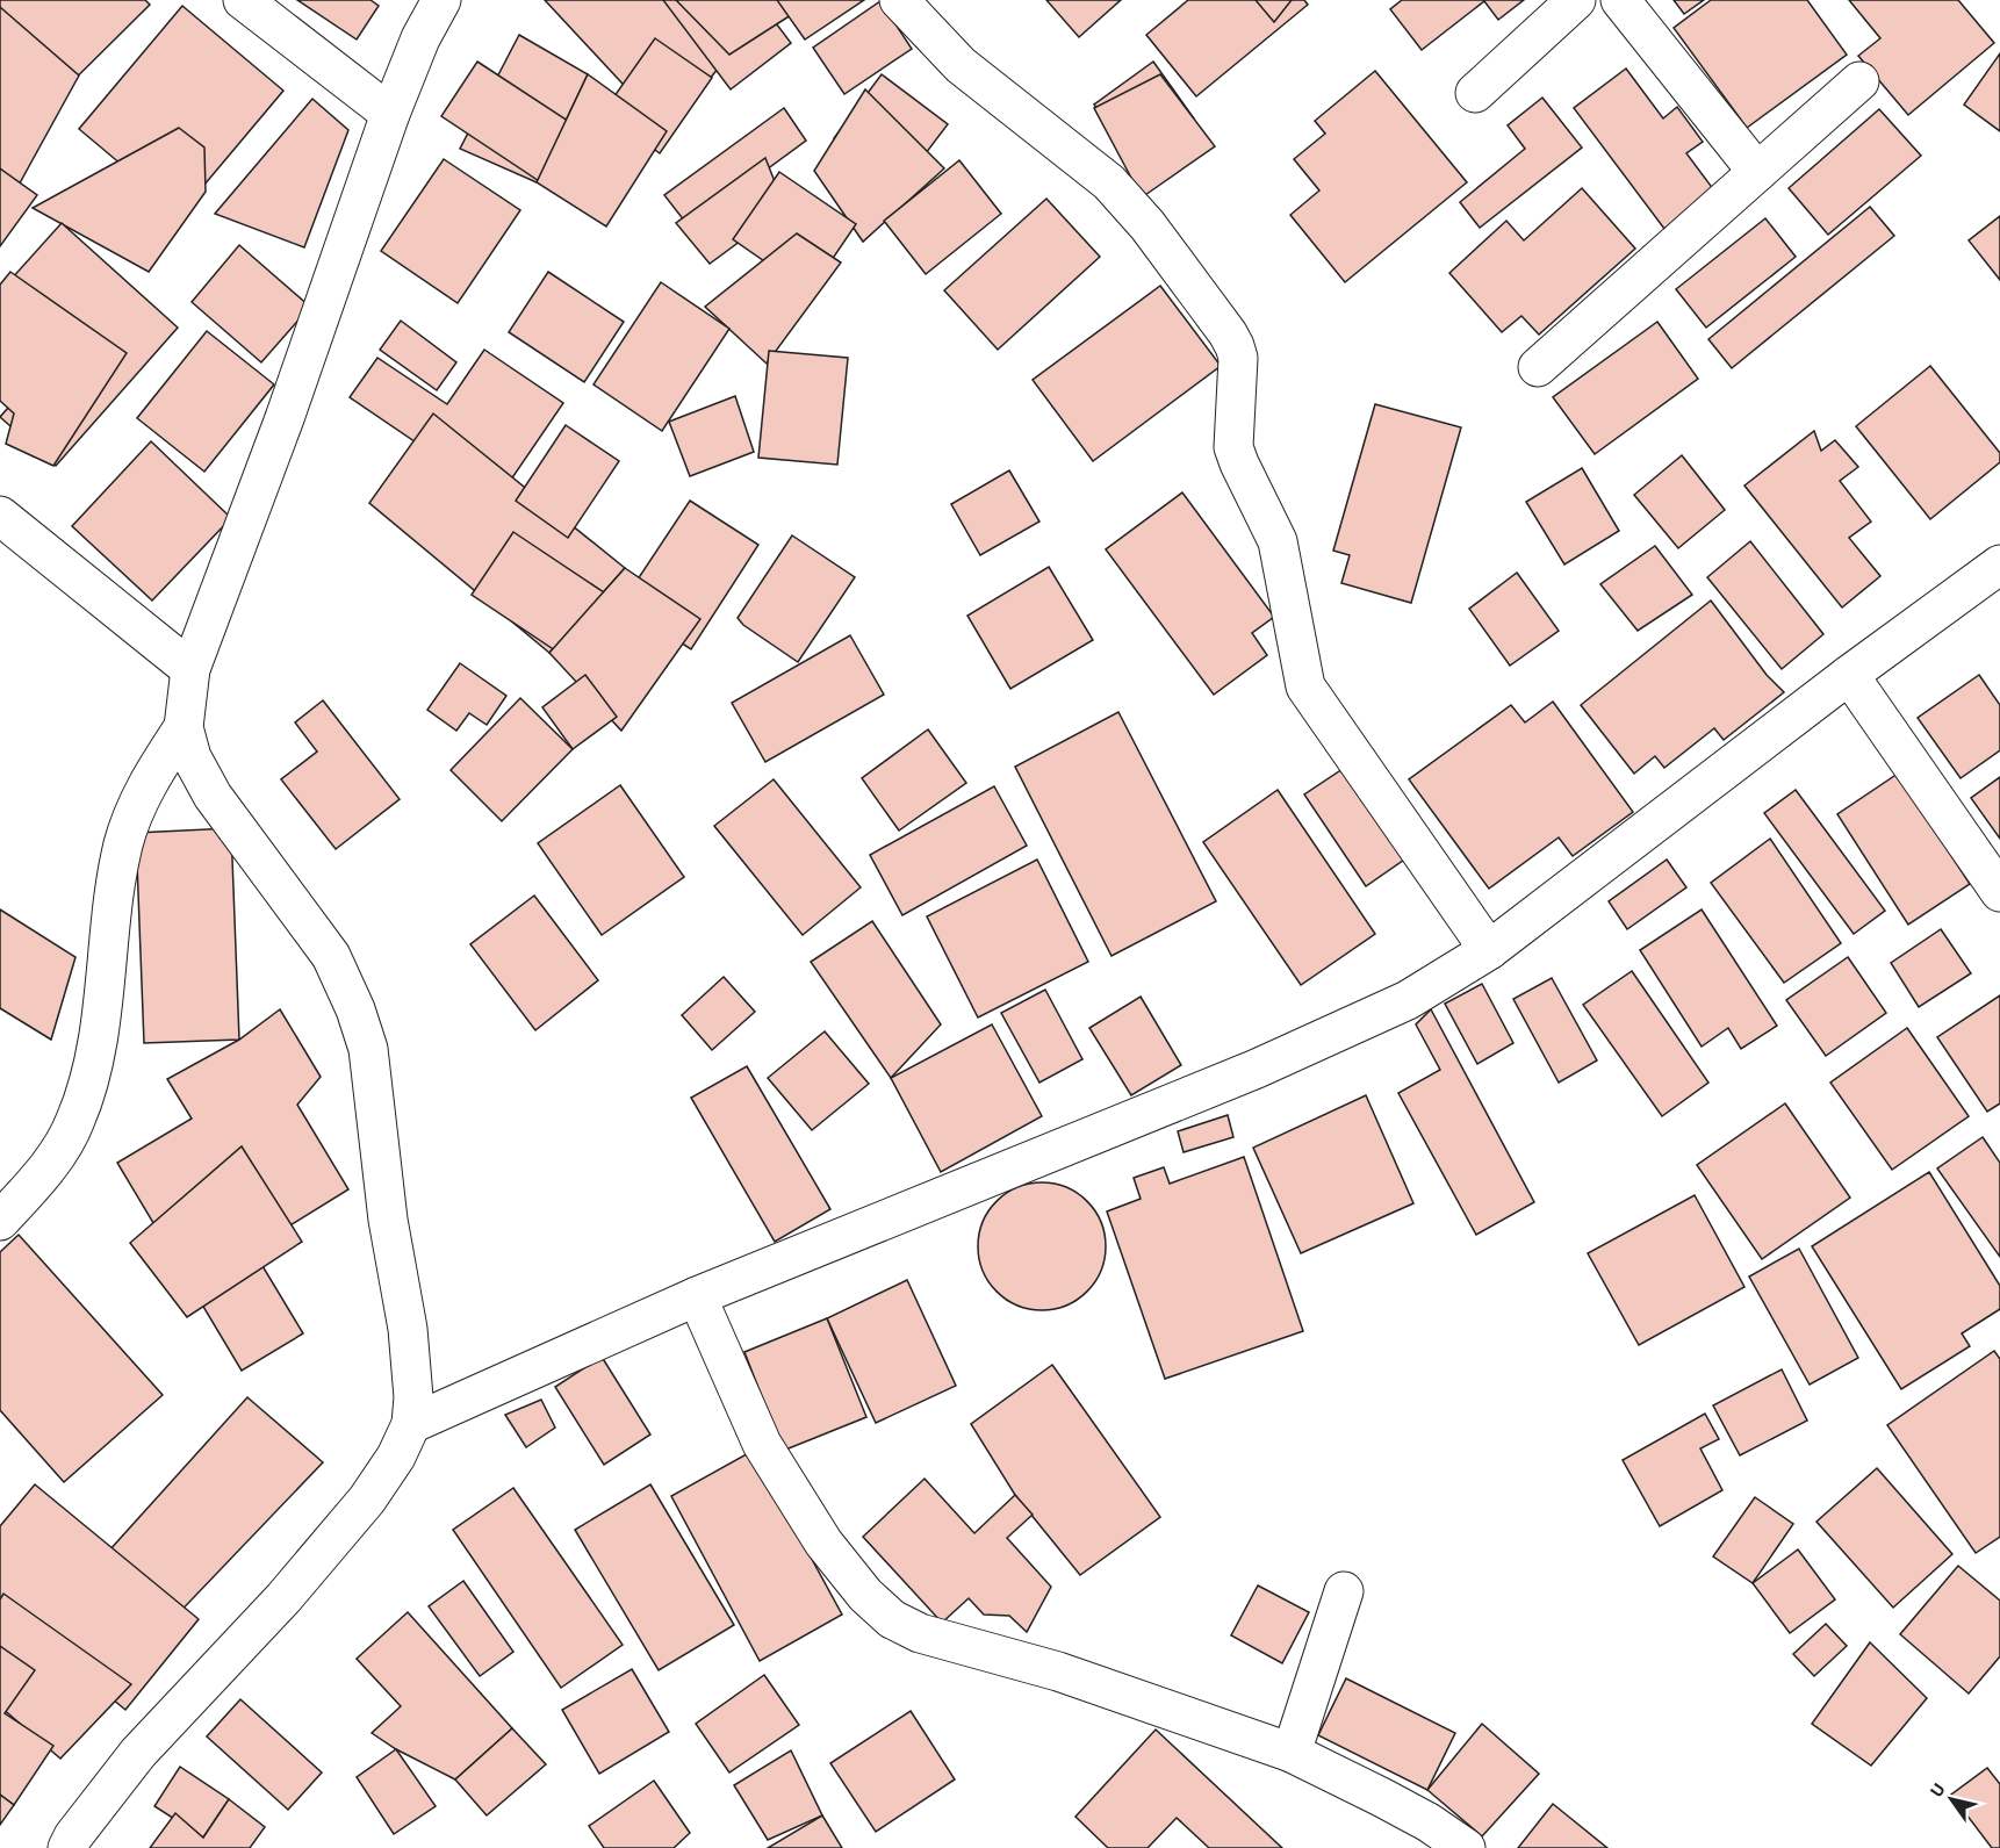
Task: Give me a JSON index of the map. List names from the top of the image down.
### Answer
{
  "north": "top left"
}
